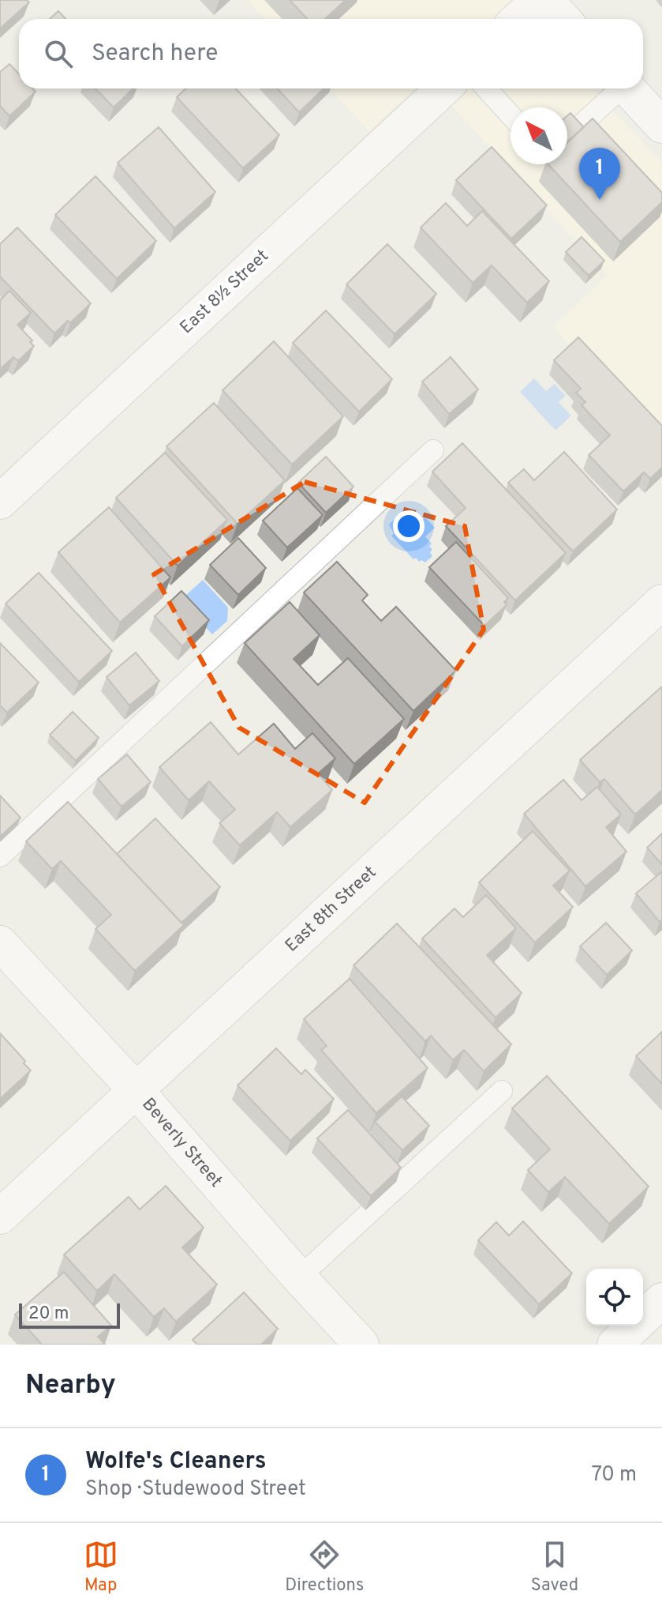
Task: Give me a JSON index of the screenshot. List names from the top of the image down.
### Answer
{
  "streets": {
    "street": ["East 8½ Street", "East 8th Street", "Beverly Street"]
  },
  "crossings": [
    ["East 8th Street", "Beverly Street"]
  ],
  "scale_bar": "20 m",
  "north": "top left",
  "page": {
    "search": "Search here",
    "pins": "1",
    "scale": "20 m",
    "heading": "Nearby",
    "list": [
      {
        "mark": "1",
        "name": "Wolfe's Cleaners",
        "note": "Shop · Studewood Street",
        "value": "70 m"
      }
    ],
    "nav": ["Map", "Directions", "Saved"]
  }
}
